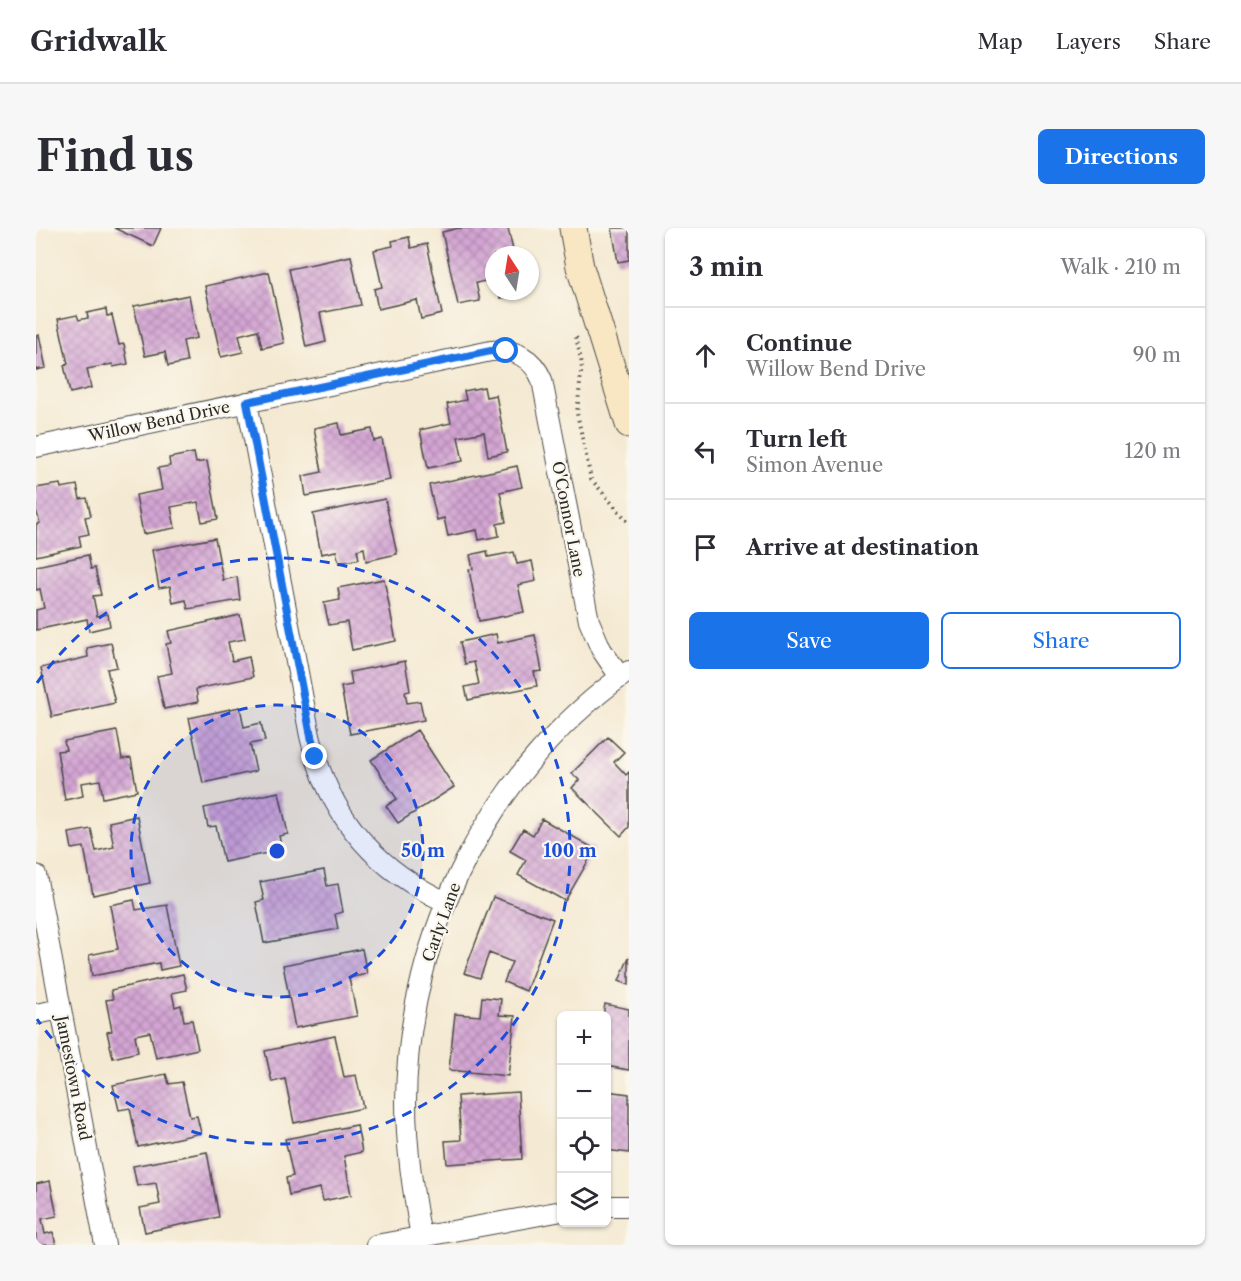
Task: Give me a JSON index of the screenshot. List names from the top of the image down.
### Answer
{
  "streets": {
    "street": [
      "Willow Bend Drive",
      "O'Connor Lane",
      "Carly Lane",
      "Jamestown Road"
    ]
  },
  "crossings": [
    ["Willow Bend Drive", "O'Connor Lane"],
    ["O'Connor Lane", "Carly Lane"]
  ],
  "north": "top",
  "page": {
    "header": "Gridwalk",
    "nav": ["Map", "Layers", "Share"],
    "buttons": [
      "Directions",
      ["Save", "Share"]
    ],
    "title": "Find us",
    "heading": ["3 min", "Walk · 210 m"],
    "list": [
      ["Continue", "Willow Bend Drive", "90 m"],
      ["Turn left", "Simon Avenue", "120 m"],
      "Arrive at destination"
    ],
    "map_buttons": ["+", "−"]
  },
  "rings": ["50 m", "100 m"]
}
